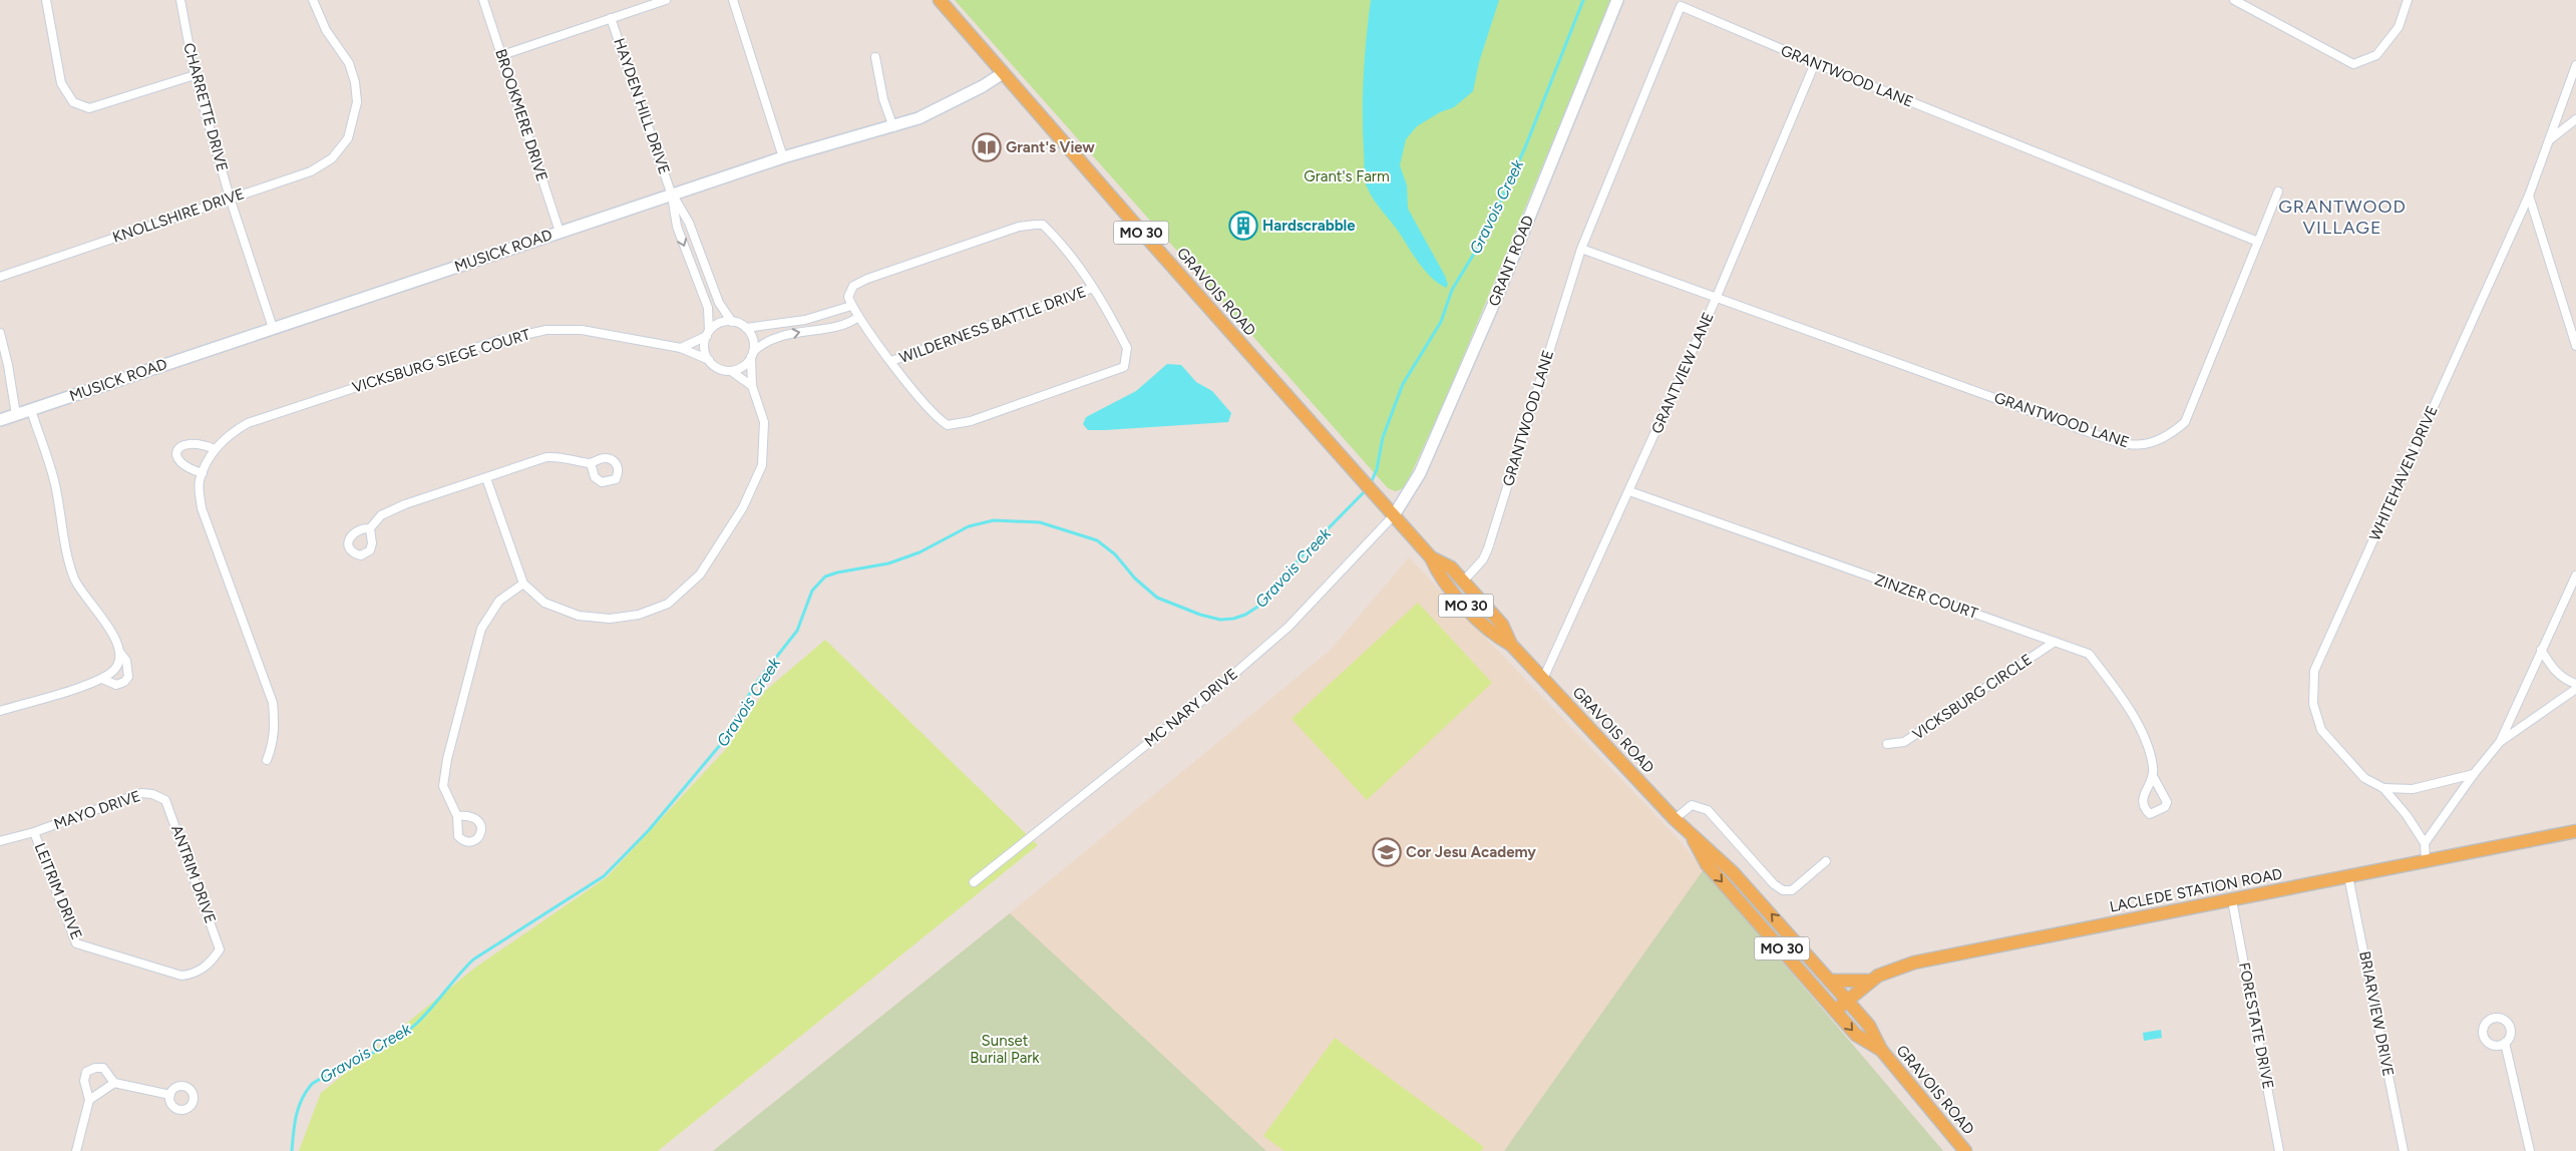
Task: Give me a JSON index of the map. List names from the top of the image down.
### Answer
{
  "streets": {
    "main road": ["MO 30", "GRAVOIS ROAD", "LACLEDE STATION ROAD"],
    "street": [
      "GRANTWOOD LANE",
      "HAYDEN HILL DRIVE",
      "CHARRETTE DRIVE",
      "BROOKMERE DRIVE",
      "KNOLLSHIRE DRIVE",
      "MUSICK ROAD",
      "GRANT ROAD",
      "WILDERNESS BATTLE DRIVE",
      "VICKSBURG SIEGE COURT",
      "GRANTVIEW LANE",
      "WHITEHAVEN DRIVE",
      "ZINZER COURT",
      "VICKSBURG CIRCLE",
      "MC NARY DRIVE",
      "MAYO DRIVE",
      "ANTRIM DRIVE",
      "LEITRIM DRIVE",
      "BRIARVIEW DRIVE",
      "FORESTATE DRIVE"
    ]
  },
  "crossings": [
    ["GRANTWOOD LANE", "GRAVOIS ROAD"],
    ["GRANTWOOD LANE", "GRANTVIEW LANE"],
    ["HAYDEN HILL DRIVE", "MUSICK ROAD"],
    ["CHARRETTE DRIVE", "KNOLLSHIRE DRIVE"],
    ["CHARRETTE DRIVE", "MUSICK ROAD"],
    ["BROOKMERE DRIVE", "MUSICK ROAD"],
    ["MUSICK ROAD", "GRAVOIS ROAD"],
    ["GRANT ROAD", "GRAVOIS ROAD"],
    ["GRANT ROAD", "MC NARY DRIVE"],
    ["GRAVOIS ROAD", "GRANTVIEW LANE"],
    ["GRAVOIS ROAD", "MC NARY DRIVE"],
    ["GRAVOIS ROAD", "LACLEDE STATION ROAD"],
    ["GRANTVIEW LANE", "ZINZER COURT"],
    ["WHITEHAVEN DRIVE", "LACLEDE STATION ROAD"],
    ["ZINZER COURT", "VICKSBURG CIRCLE"],
    ["MAYO DRIVE", "ANTRIM DRIVE"],
    ["MAYO DRIVE", "LEITRIM DRIVE"],
    ["ANTRIM DRIVE", "LEITRIM DRIVE"],
    ["LACLEDE STATION ROAD", "BRIARVIEW DRIVE"],
    ["LACLEDE STATION ROAD", "FORESTATE DRIVE"]
  ],
  "districts": ["GRANTWOOD VILLAGE"],
  "water": ["Gravois Creek"],
  "parks": ["Grant's Farm", "Sunset Burial Park"],
  "places": {
    "library": ["Grant's View"],
    "building": ["Hardscrabble"],
    "school or university": ["Cor Jesu Academy"]
  }
}
